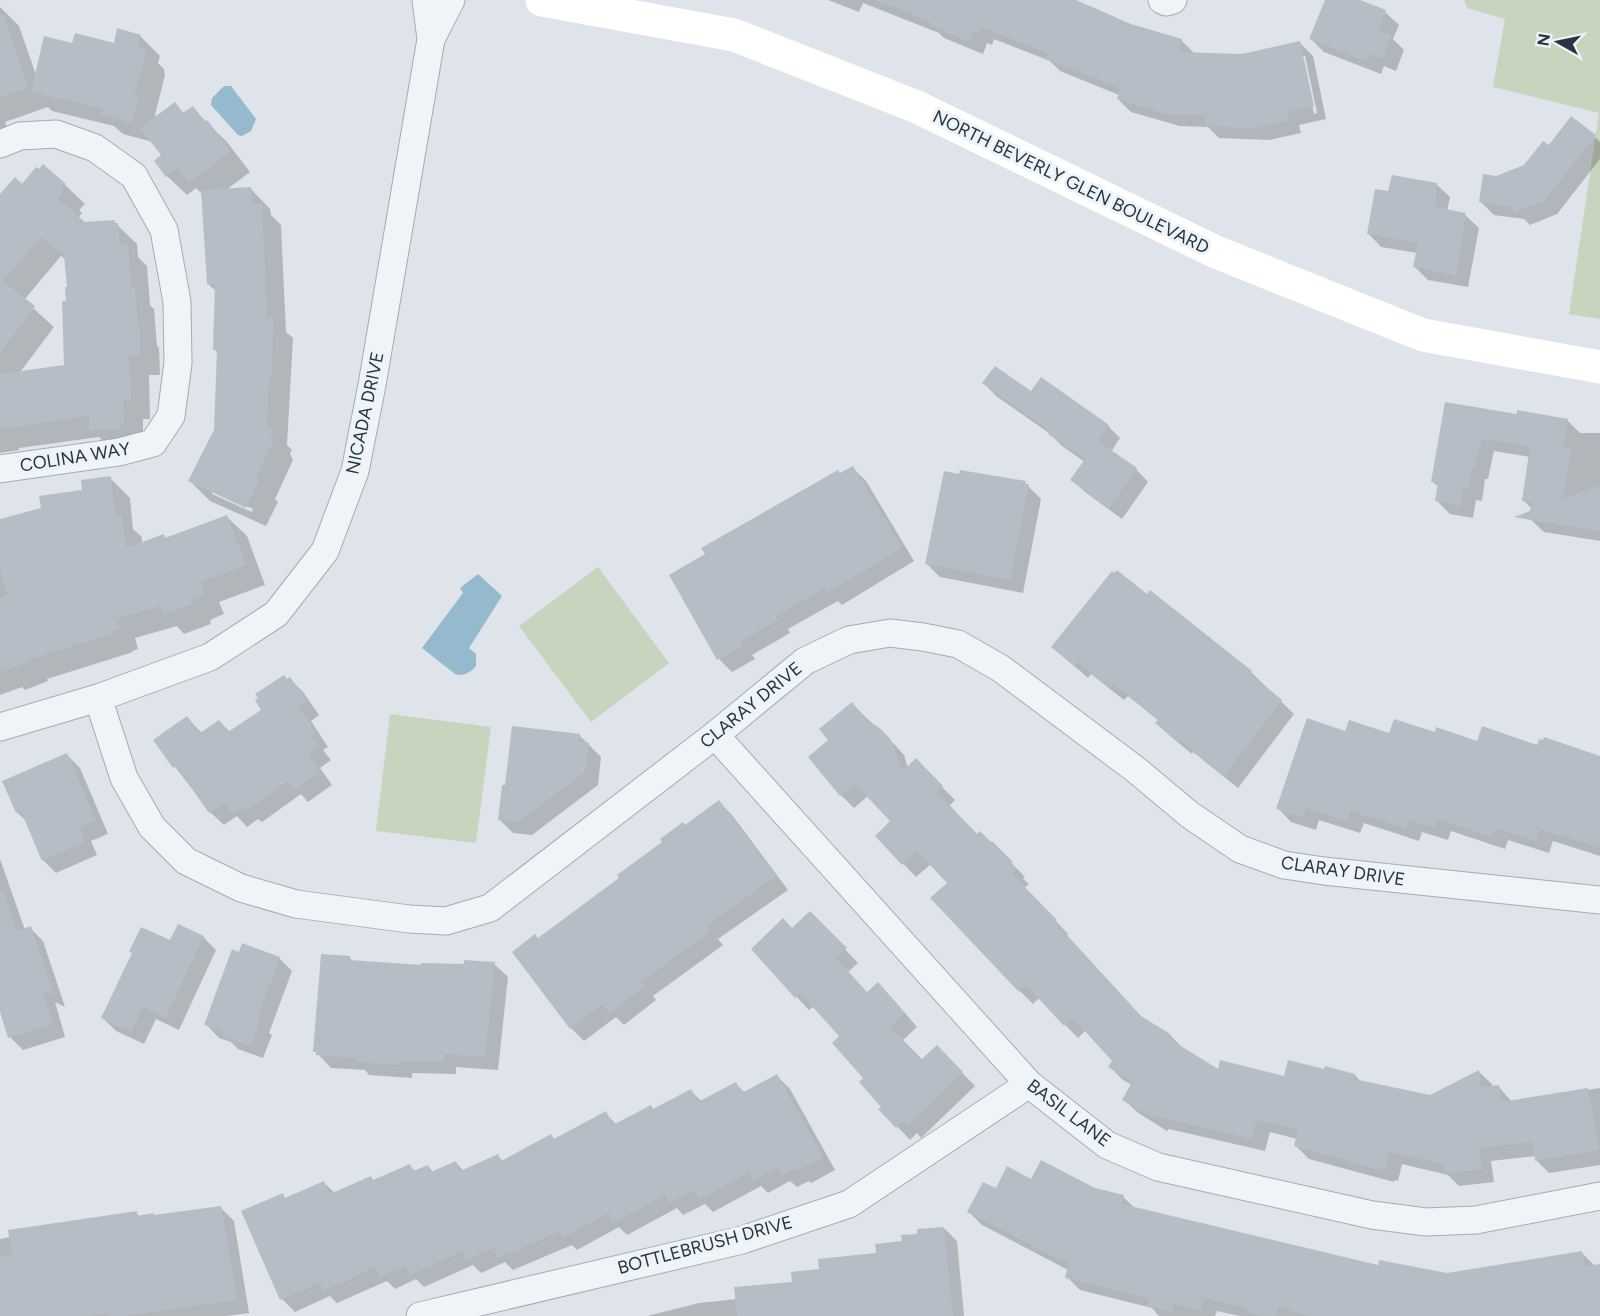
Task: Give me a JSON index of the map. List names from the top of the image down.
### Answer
{
  "streets": {
    "main road": ["NORTH BEVERLY GLEN BOULEVARD"],
    "street": [
      "NICADA DRIVE",
      "COLINA WAY",
      "CLARAY DRIVE",
      "BASIL LANE",
      "BOTTLEBRUSH DRIVE"
    ]
  },
  "crossings": [
    ["NICADA DRIVE", "CLARAY DRIVE"],
    ["CLARAY DRIVE", "BASIL LANE"],
    ["BASIL LANE", "BOTTLEBRUSH DRIVE"]
  ],
  "north": "left"
}
